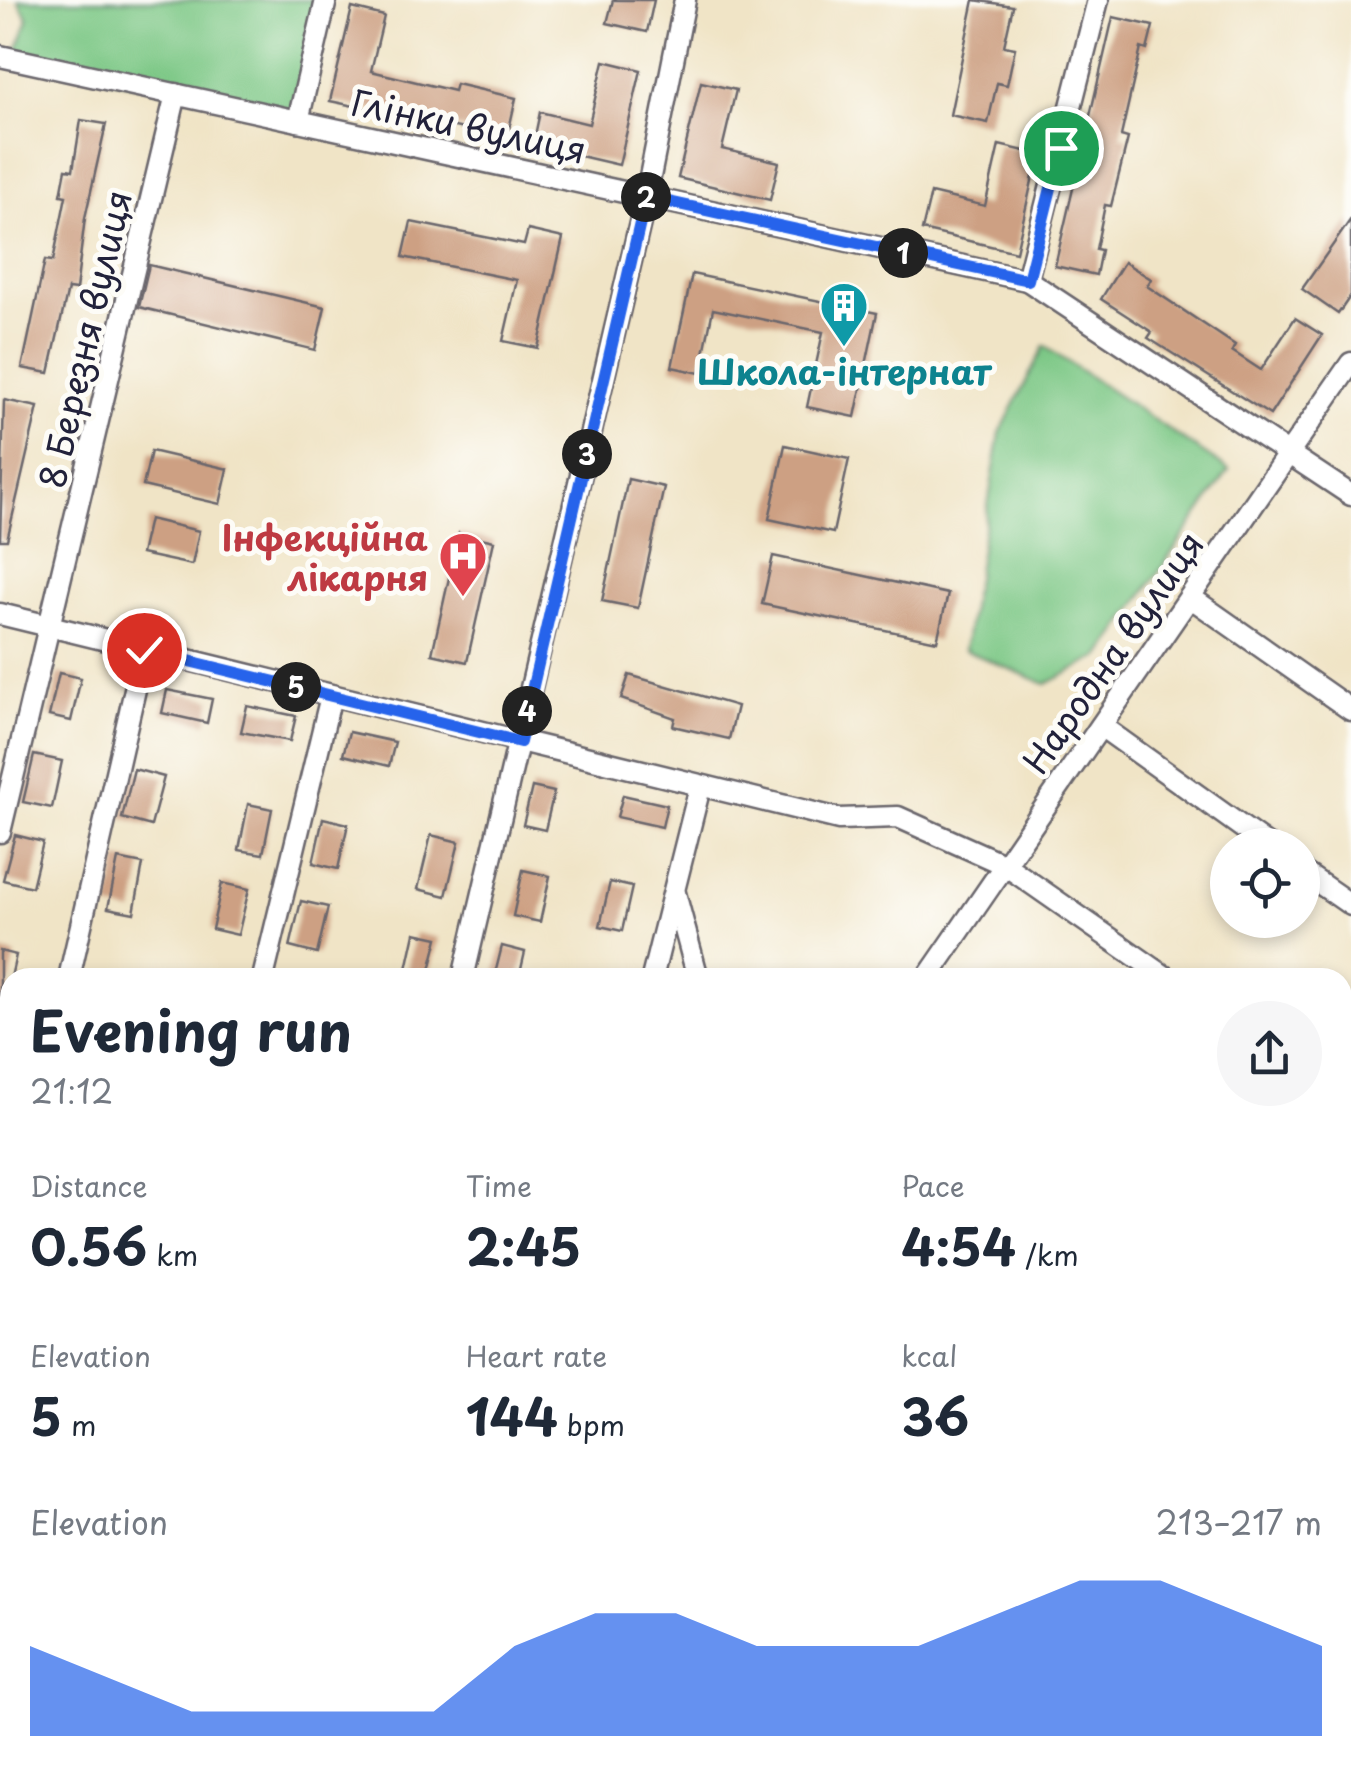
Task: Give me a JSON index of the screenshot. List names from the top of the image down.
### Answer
{
  "streets": {
    "street": ["Глінки вулиця", "8 Березня вулиця", "Народна вулиця"]
  },
  "crossings": [
    ["Глінки вулиця", "8 Березня вулиця"],
    ["Глінки вулиця", "Народна вулиця"]
  ],
  "places": {
    "building": ["Школа-інтернат"],
    "hospital": ["Інфекційна лікарня"]
  },
  "page": {
    "pins": [
      "2",
      "1",
      "3",
      "5",
      "4"
    ],
    "heading": ["Evening run", "21:12"],
    "stats": [
      ["Distance", "0.56 km"],
      ["Time", "2:45"],
      ["Pace", "4:54 /km"],
      ["Elevation", "5 m"],
      ["Heart rate", "144 bpm"],
      ["kcal", "36"]
    ],
    "chart": ["Elevation", "213–217 m"]
  }
}
